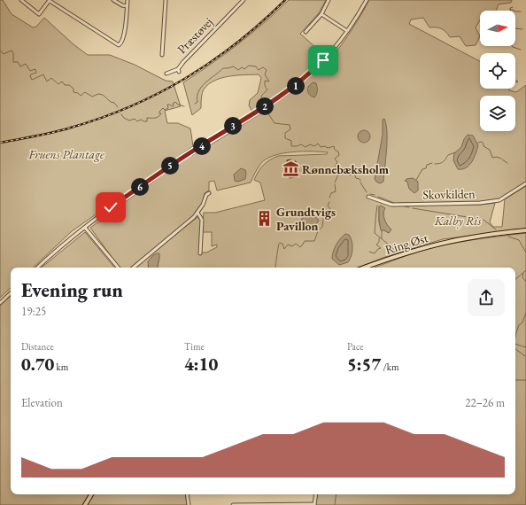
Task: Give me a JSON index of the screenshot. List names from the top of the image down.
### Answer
{
  "streets": {
    "main road": ["Ring Øst"],
    "street": ["Præstøvej", "Skovkilden"]
  },
  "parks": ["Fruens Plantage", "Kalby Ris"],
  "places": {
    "museum": ["Rønnebæksholm"],
    "building": ["Grundtvigs Pavillon"]
  },
  "north": "right",
  "page": {
    "pins": [
      "1",
      "2",
      "3",
      "4",
      "5",
      "6"
    ],
    "heading": ["Evening run", "19:25"],
    "stats": [
      ["Distance", "0.70 km"],
      ["Time", "4:10"],
      ["Pace", "5:57 /km"]
    ],
    "chart": ["Elevation", "22–26 m"]
  }
}
